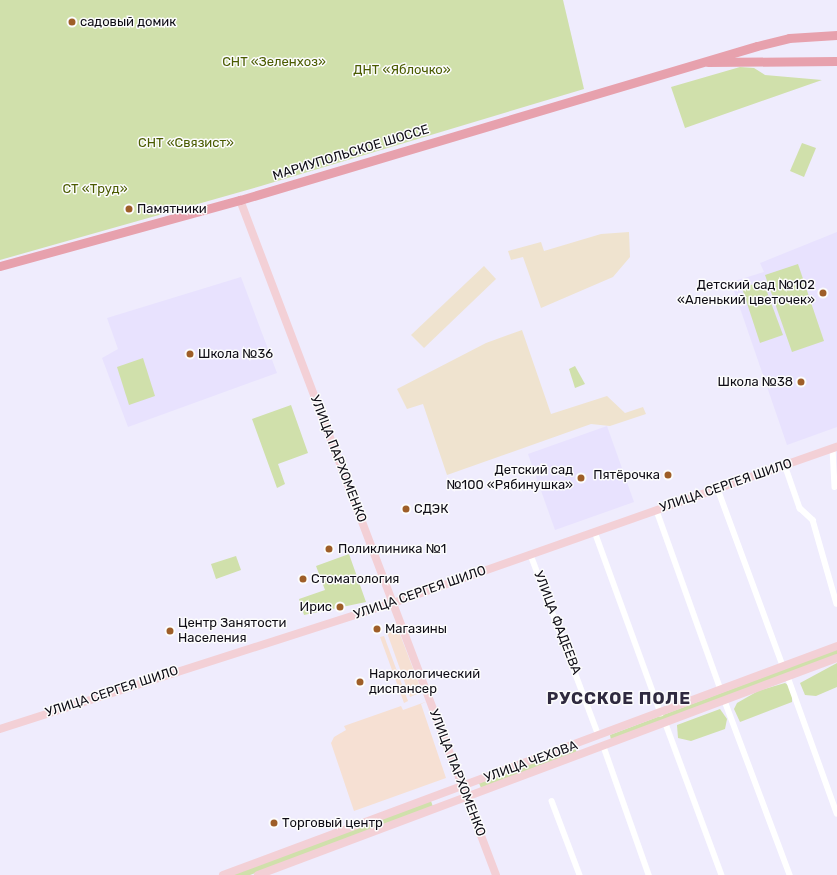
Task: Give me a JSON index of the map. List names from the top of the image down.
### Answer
{
  "streets": {
    "main road": ["МАРИУПОЛЬСКОЕ ШОССЕ"],
    "street": [
      "УЛИЦА ПАРХОМЕНКО",
      "УЛИЦА СЕРГЕЯ ШИЛО",
      "УЛИЦА ФАДЕЕВА",
      "УЛИЦА ЧЕХОВА"
    ]
  },
  "crossings": [
    ["МАРИУПОЛЬСКОЕ ШОССЕ", "УЛИЦА ПАРХОМЕНКО"],
    ["УЛИЦА ПАРХОМЕНКО", "УЛИЦА СЕРГЕЯ ШИЛО"],
    ["УЛИЦА ПАРХОМЕНКО", "УЛИЦА ЧЕХОВА"],
    ["УЛИЦА СЕРГЕЯ ШИЛО", "УЛИЦА ФАДЕЕВА"],
    ["УЛИЦА ФАДЕЕВА", "УЛИЦА ЧЕХОВА"]
  ],
  "districts": ["РУССКОЕ ПОЛЕ"],
  "parks": [
    "СНТ «Зеленхоз»",
    "ДНТ «Яблочко»",
    "СНТ «Связист»",
    "СТ «Труд»"
  ],
  "places": [
    "садовый домик",
    "Памятники",
    "Детский сад №102 «Аленький цветочек»",
    "Школа №36",
    "Школа №38",
    "Пятёрочка",
    "Детский сад №100 «Рябинушка»",
    "СДЭК",
    "Поликлиника №1",
    "Стоматология",
    "Ирис",
    "Магазины",
    "Центр Занятости Населения",
    "Наркологический диспансер",
    "Торговый центр"
  ]
}
